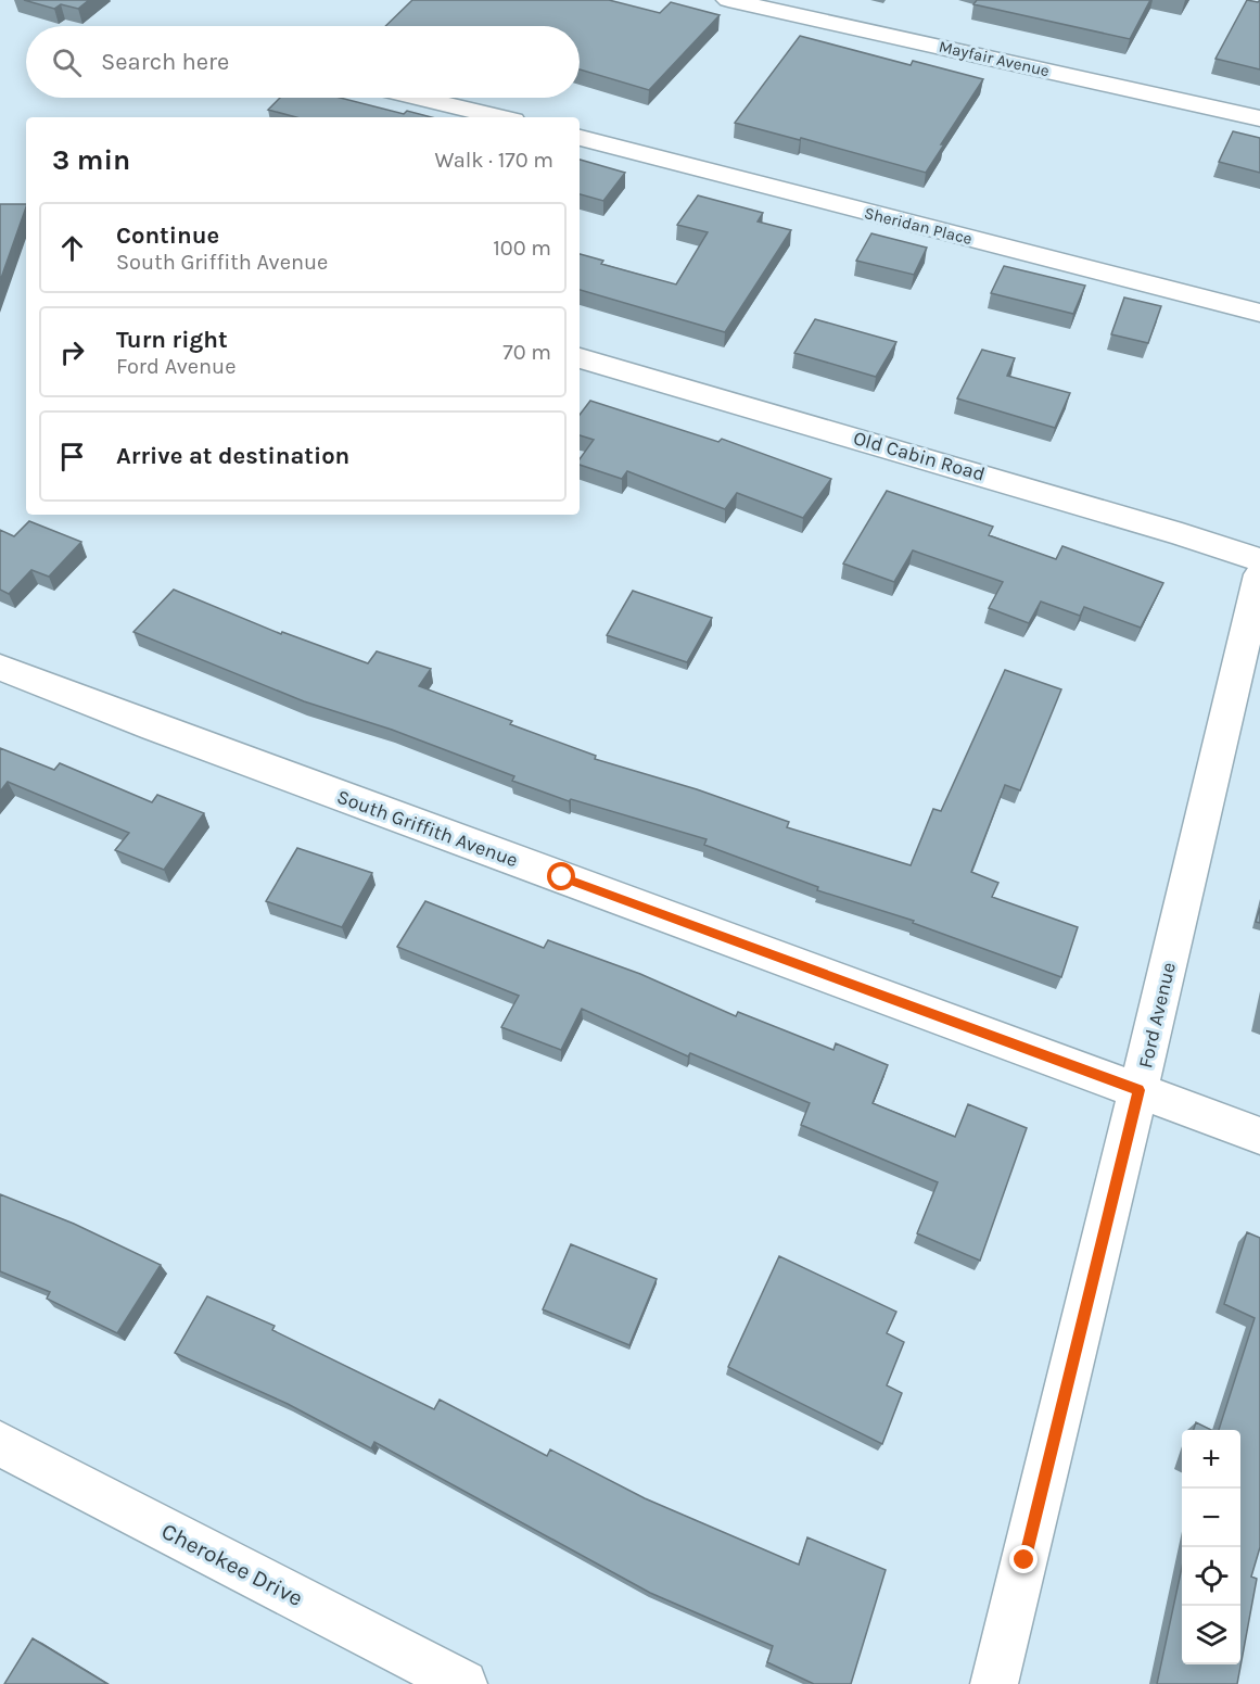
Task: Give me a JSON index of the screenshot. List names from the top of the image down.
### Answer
{
  "streets": {
    "street": [
      "Mayfair Avenue",
      "Sheridan Place",
      "Old Cabin Road",
      "South Griffith Avenue",
      "Ford Avenue",
      "Cherokee Drive"
    ]
  },
  "crossings": [
    ["South Griffith Avenue", "Ford Avenue"]
  ],
  "page": {
    "search": "Search here",
    "heading": ["3 min", "Walk · 170 m"],
    "list": [
      ["Continue", "South Griffith Avenue", "100 m"],
      ["Turn right", "Ford Avenue", "70 m"],
      "Arrive at destination"
    ],
    "map_buttons": ["+", "−"]
  }
}
